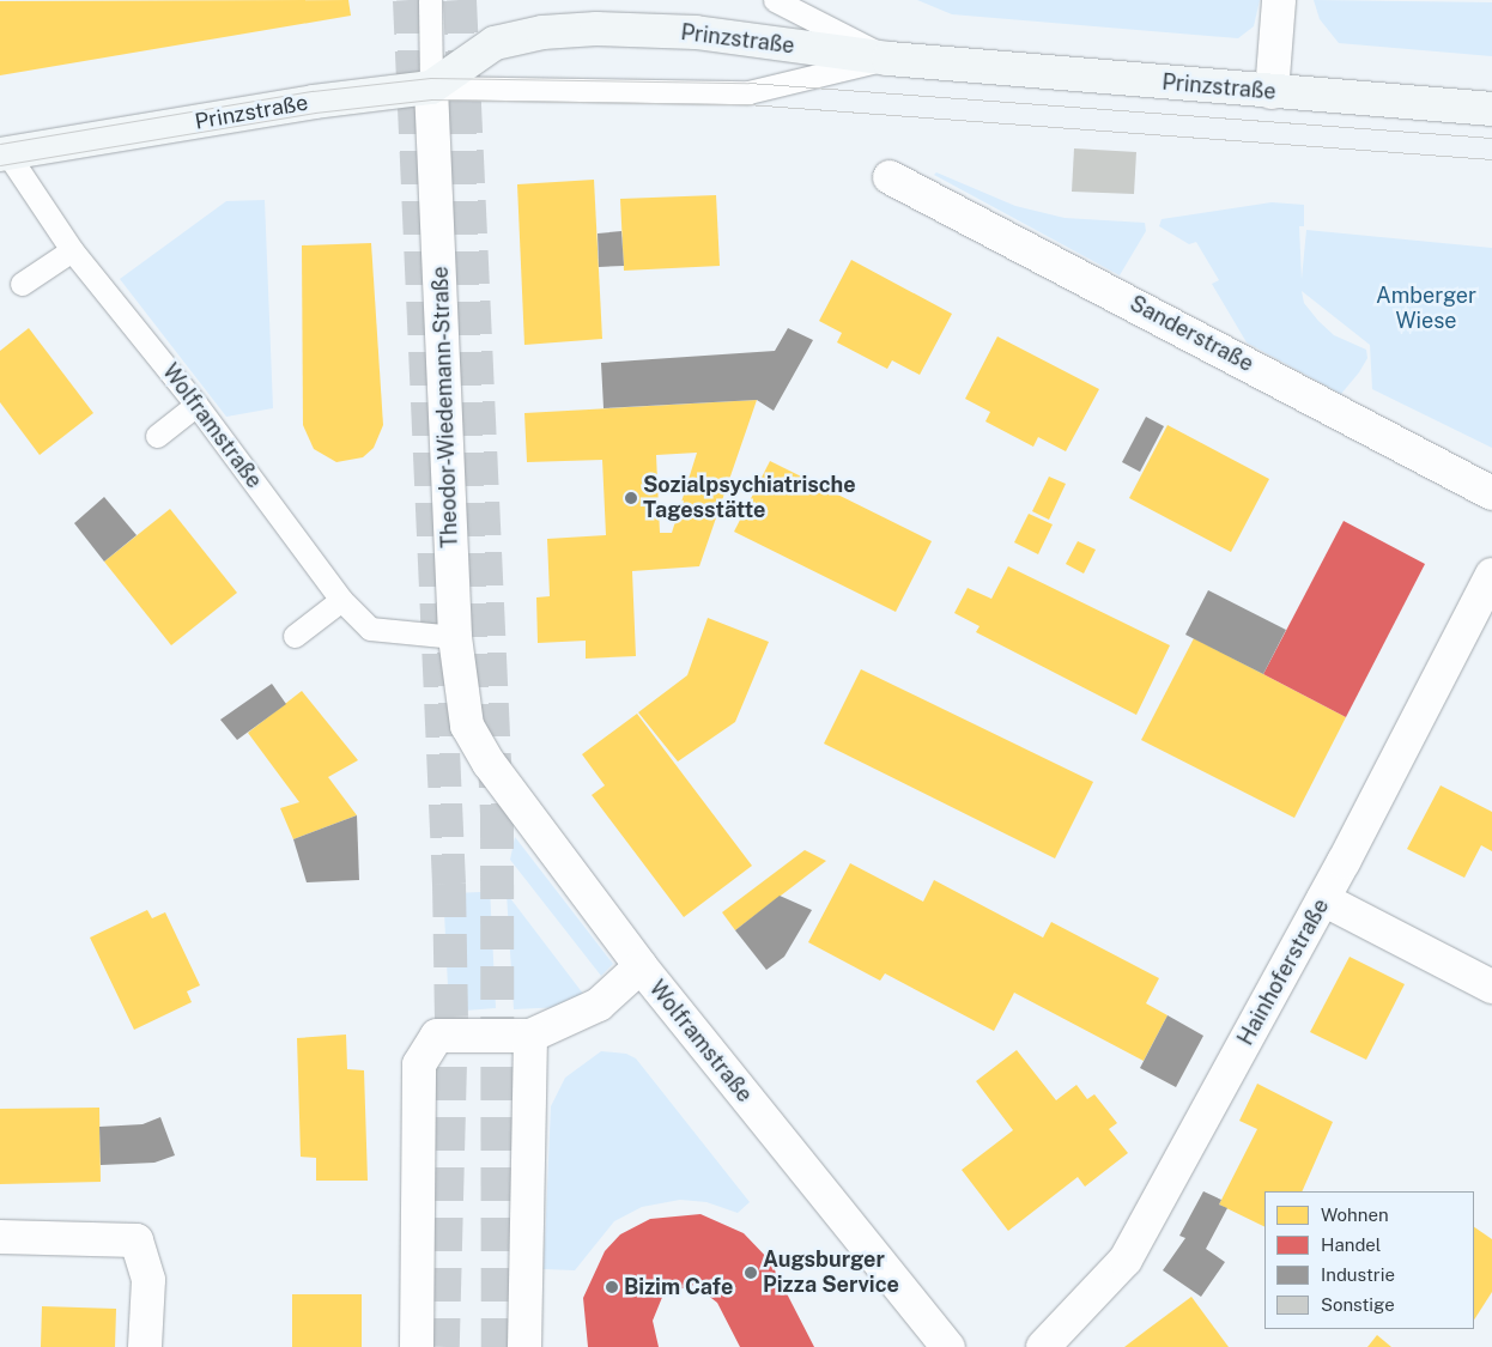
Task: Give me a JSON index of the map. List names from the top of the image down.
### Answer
{
  "streets": {
    "street": [
      "Prinzstraße",
      "Sanderstraße",
      "Theodor-Wiedemann-Straße",
      "Wolframstraße",
      "Hainhoferstraße"
    ]
  },
  "crossings": [
    ["Prinzstraße", "Theodor-Wiedemann-Straße"],
    ["Prinzstraße", "Wolframstraße"],
    ["Theodor-Wiedemann-Straße", "Wolframstraße"]
  ],
  "parks": ["Amberger Wiese"],
  "places": ["Sozialpsychiatrische Tagesstätte", "Augsburger Pizza Service", "Bizim Cafe"],
  "legend": [
    "Wohnen",
    "Handel",
    "Industrie",
    "Sonstige"
  ]
}
